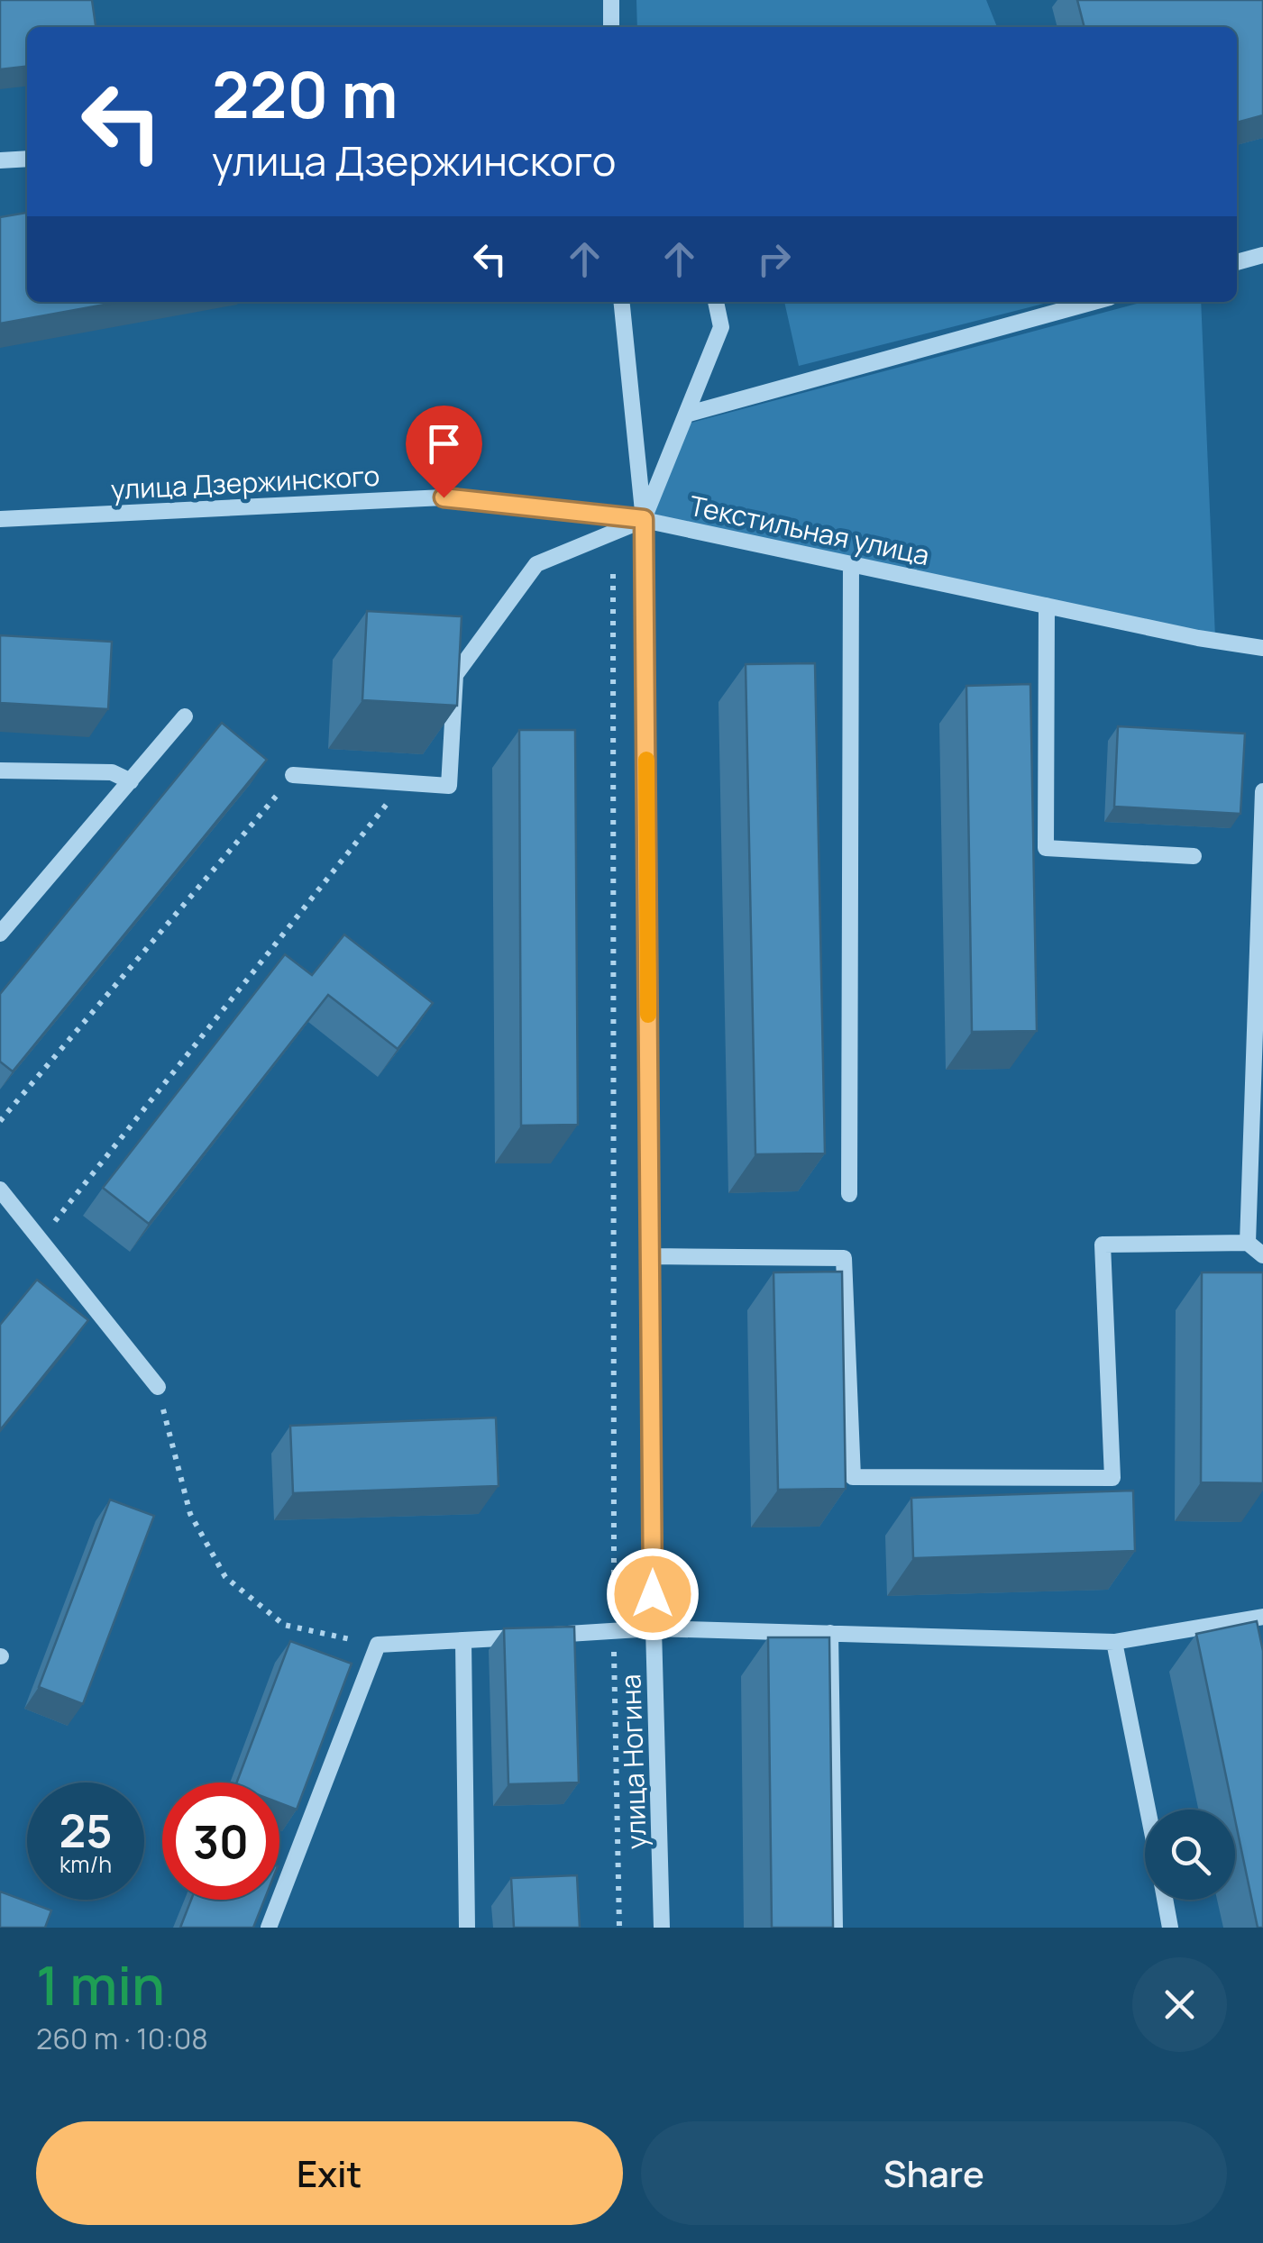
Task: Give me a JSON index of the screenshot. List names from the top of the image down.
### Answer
{
  "streets": {
    "street": ["улица Дзержинского", "Текстильная улица", "улица Ногина"]
  },
  "crossings": [
    ["улица Дзержинского", "Текстильная улица"],
    ["улица Дзержинского", "улица Ногина"],
    ["Текстильная улица", "улица Ногина"]
  ],
  "page": {
    "turn": ["220 m", "улица Дзержинского"],
    "speed": "25 km/h",
    "limit": "30",
    "heading": ["1 min", "260 m · 10:08"],
    "buttons": ["Exit", "Share"]
  }
}
